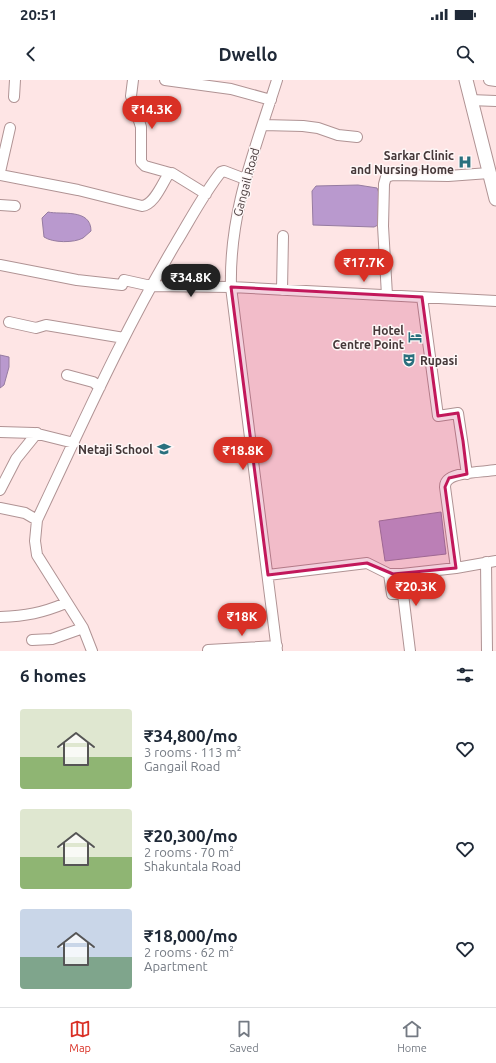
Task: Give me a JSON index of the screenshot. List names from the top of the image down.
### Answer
{
  "streets": {
    "street": ["Gangail Road"]
  },
  "places": {
    "hospital": ["Sarkar Clinic and Nursing Home"],
    "hotel": ["Hotel Centre Point"],
    "theatre": ["Rupasi"],
    "school or university": ["Netaji School"]
  },
  "page": {
    "status": "20:51",
    "header": "Dwello",
    "price": [
      "₹14.3K",
      "₹17.7K",
      "₹34.8K",
      "₹18.8K",
      "₹20.3K",
      "₹18K"
    ],
    "heading": "6 homes",
    "list": [
      {
        "name": "₹34,800/mo",
        "note": "3 rooms · 113 m² · Gangail Road"
      },
      {
        "name": "₹20,300/mo",
        "note": "2 rooms · 70 m² · Shakuntala Road"
      },
      {
        "name": "₹18,000/mo",
        "note": "2 rooms · 62 m² · Apartment"
      }
    ],
    "tabs": ["Map", "Saved", "Home"]
  }
}
